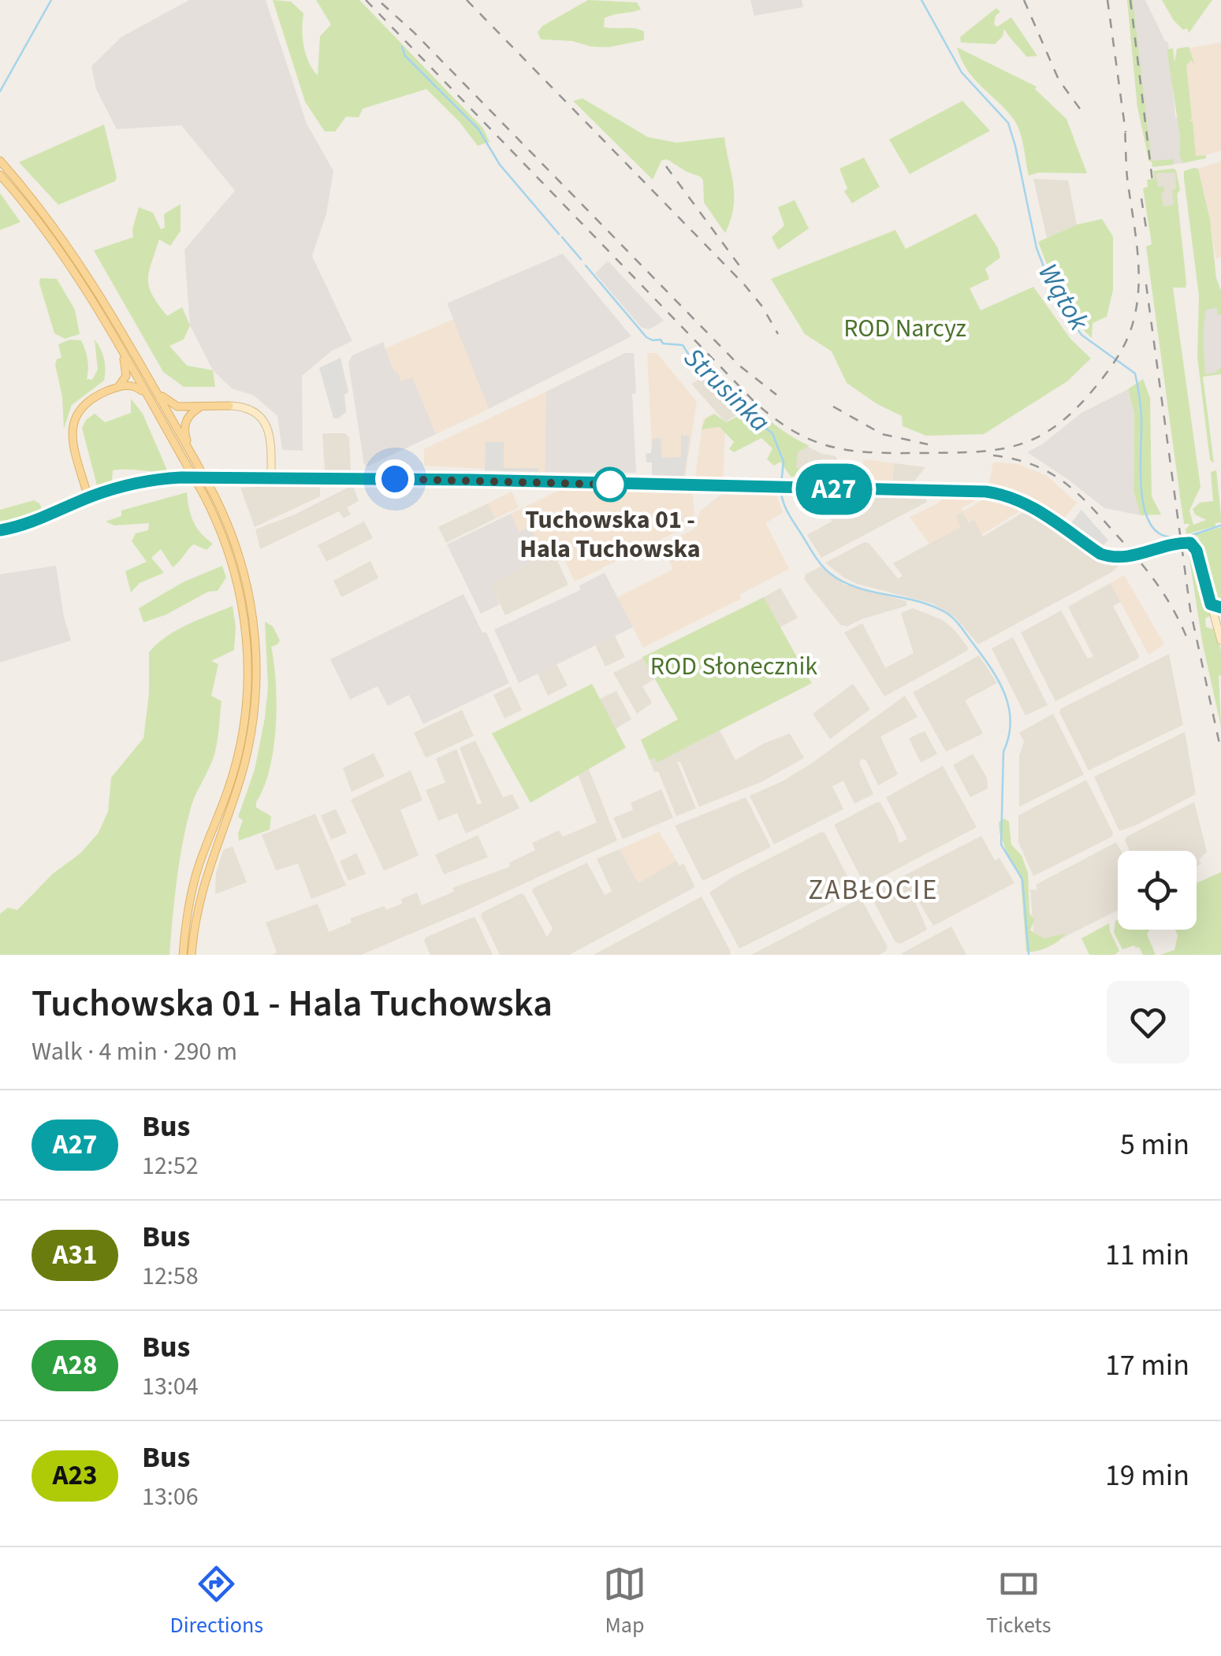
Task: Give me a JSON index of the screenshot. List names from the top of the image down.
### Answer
{
  "districts": ["ZABŁOCIE"],
  "water": ["Wątok", "Strusinka"],
  "parks": ["ROD Narcyz", "ROD Słonecznik"],
  "places": ["Tuchowska 01 - Hala Tuchowska"],
  "lines": ["bus line A27"],
  "page": {
    "on_map": "A27",
    "heading": ["Tuchowska 01 - Hala Tuchowska", "Walk · 4 min · 290 m"],
    "list": [
      {
        "mark": "A27",
        "name": "Bus",
        "note": "12:52",
        "value": "5 min"
      },
      {
        "mark": "A31",
        "name": "Bus",
        "note": "12:58",
        "value": "11 min"
      },
      {
        "mark": "A28",
        "name": "Bus",
        "note": "13:04",
        "value": "17 min"
      },
      {
        "mark": "A23",
        "name": "Bus",
        "note": "13:06",
        "value": "19 min"
      }
    ],
    "tabs": ["Directions", "Map", "Tickets"]
  }
}
